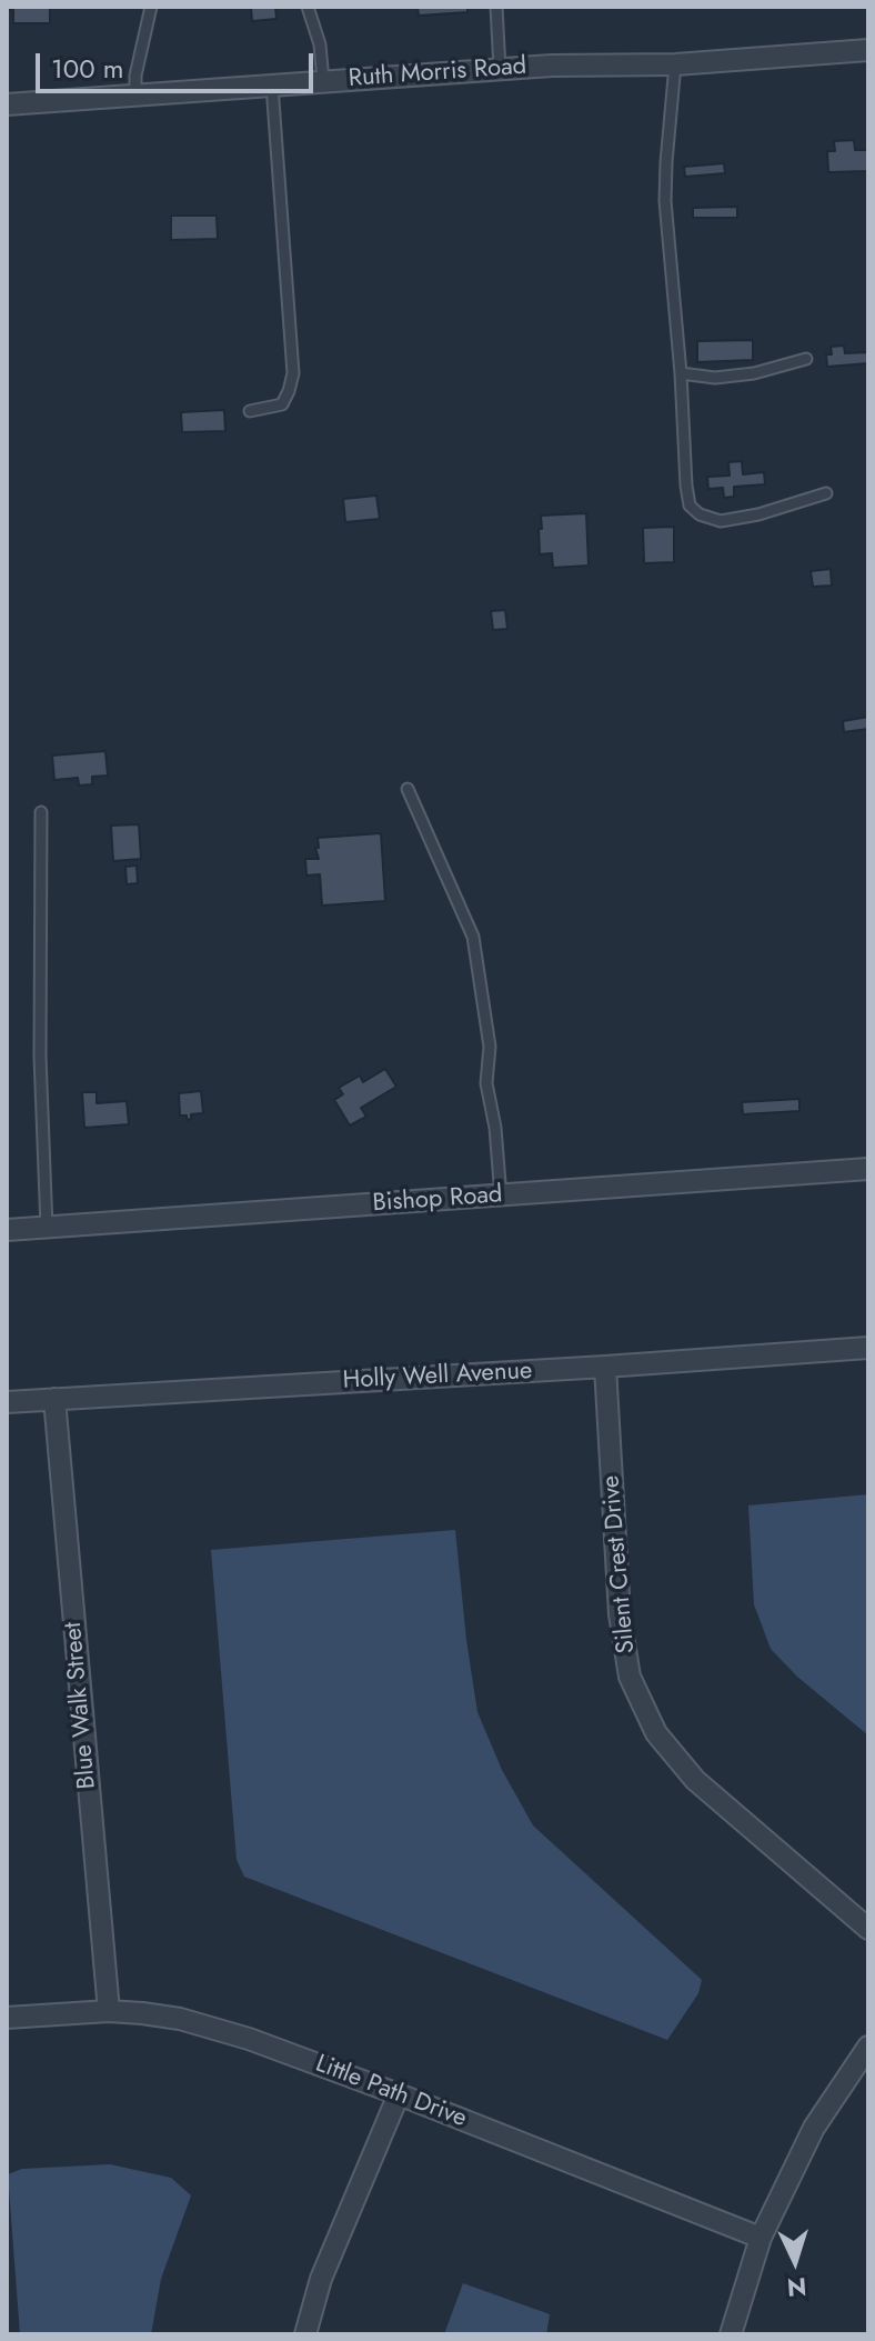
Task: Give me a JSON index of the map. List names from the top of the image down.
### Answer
{
  "streets": {
    "street": [
      "Ruth Morris Road",
      "Bishop Road",
      "Holly Well Avenue",
      "Silent Crest Drive",
      "Blue Walk Street",
      "Little Path Drive"
    ]
  },
  "crossings": [
    ["Holly Well Avenue", "Silent Crest Drive"],
    ["Holly Well Avenue", "Blue Walk Street"],
    ["Blue Walk Street", "Little Path Drive"]
  ],
  "scale_bar": "100 m",
  "north": "bottom"
}
